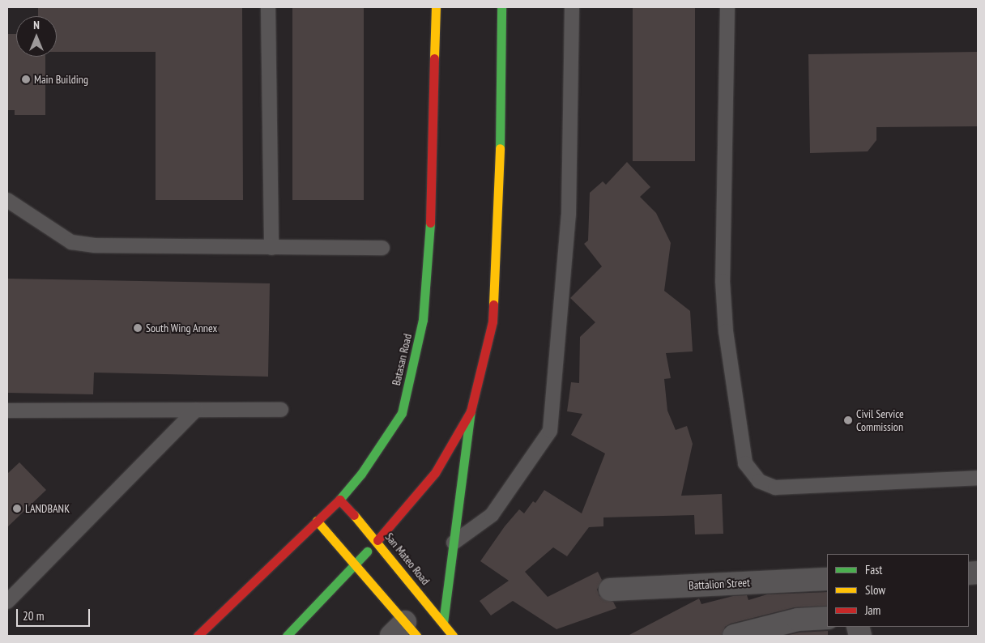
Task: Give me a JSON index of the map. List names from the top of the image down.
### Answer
{
  "streets": {
    "main road": ["Batasan Road", "San Mateo Road"],
    "street": ["Battalion Street"]
  },
  "crossings": [
    ["Batasan Road", "San Mateo Road"]
  ],
  "places": [
    "Main Building",
    "South Wing Annex",
    "Civil Service Commission",
    "LANDBANK"
  ],
  "legend": ["Fast", "Slow", "Jam"],
  "scale_bar": "20 m",
  "north": "top"
}
